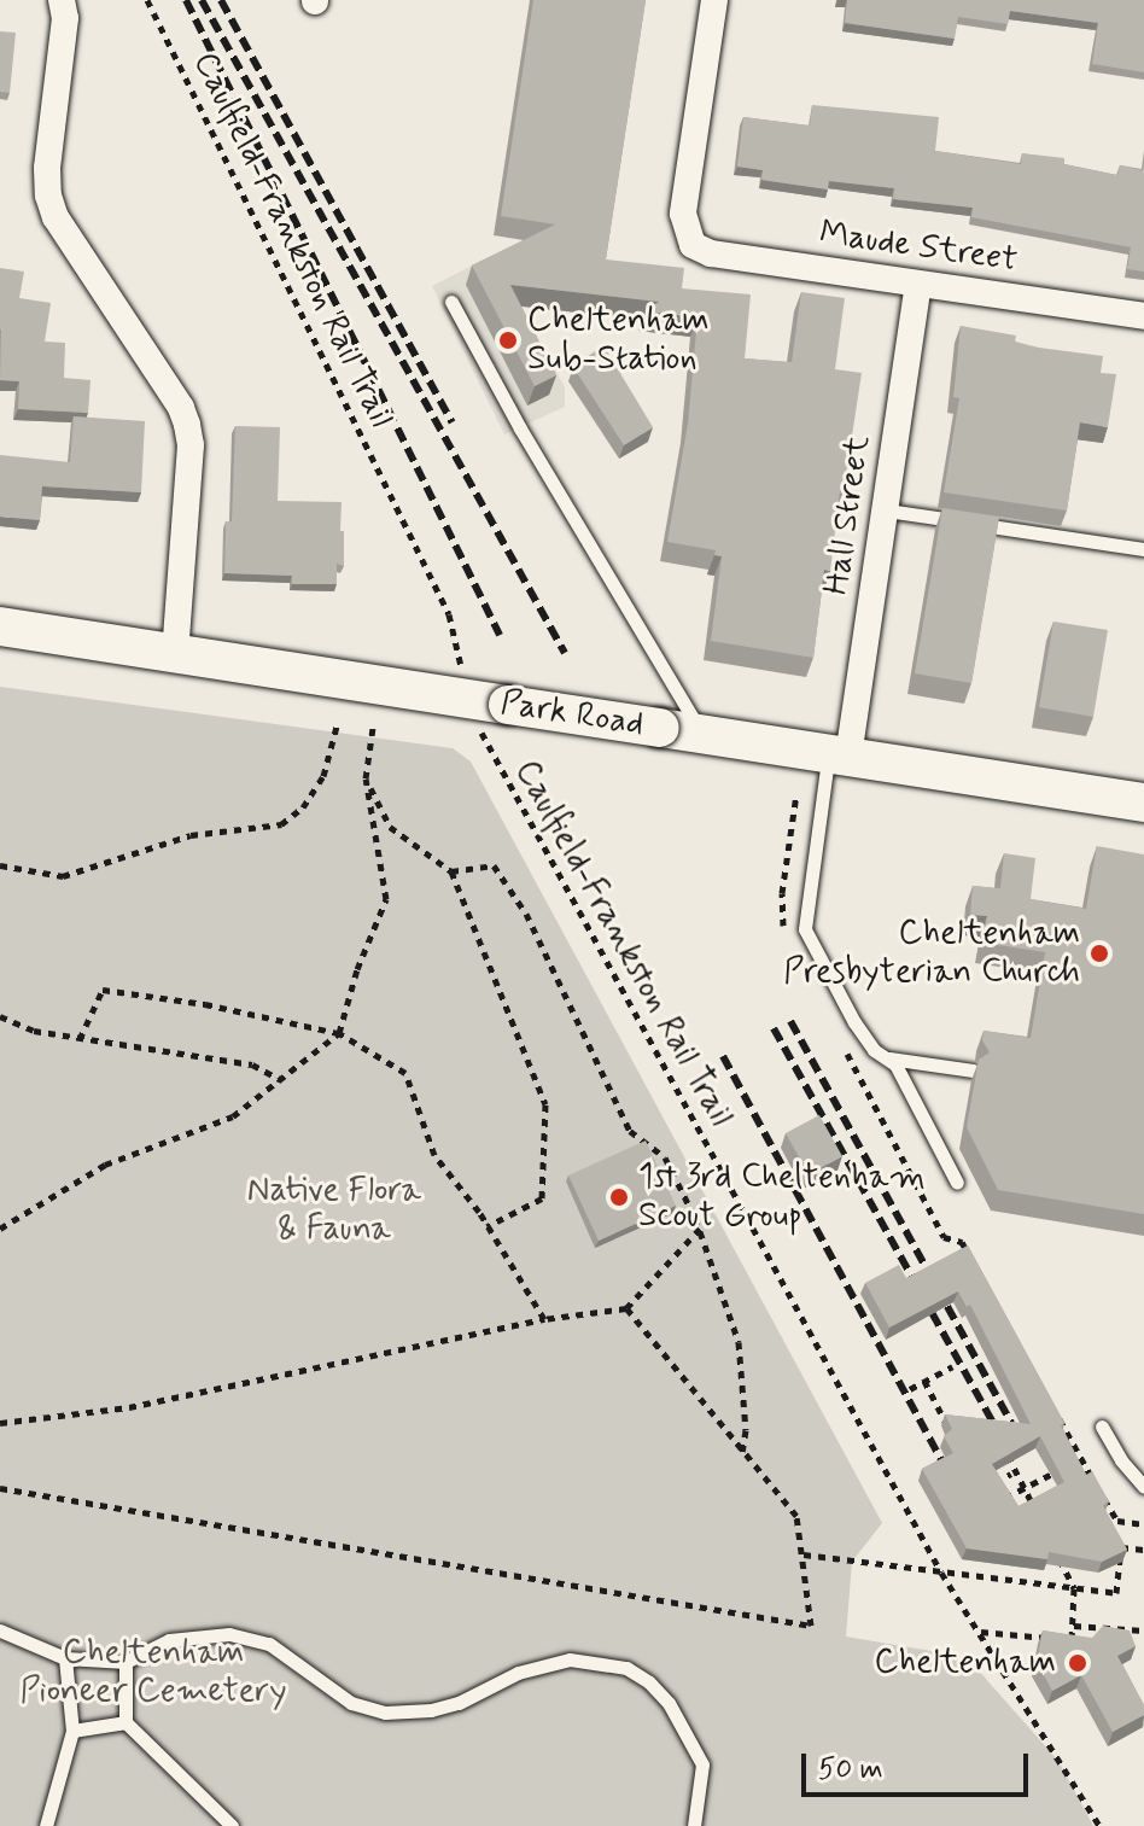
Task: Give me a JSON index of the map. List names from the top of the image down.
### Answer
{
  "streets": {
    "street": ["Maude Street", "Hall Street", "Park Road"],
    "path": ["Caulfield-Frankston Rail Trail"]
  },
  "crossings": [
    ["Caulfield-Frankston Rail Trail", "Park Road"],
    ["Maude Street", "Hall Street"],
    ["Hall Street", "Park Road"]
  ],
  "parks": ["Native Flora & Fauna", "Cheltenham Pioneer Cemetery"],
  "places": [
    "Cheltenham Sub-Station",
    "Cheltenham Presbyterian Church",
    "1st 3rd Cheltenham Scout Group",
    "Cheltenham"
  ],
  "scale_bar": "50 m"
}
